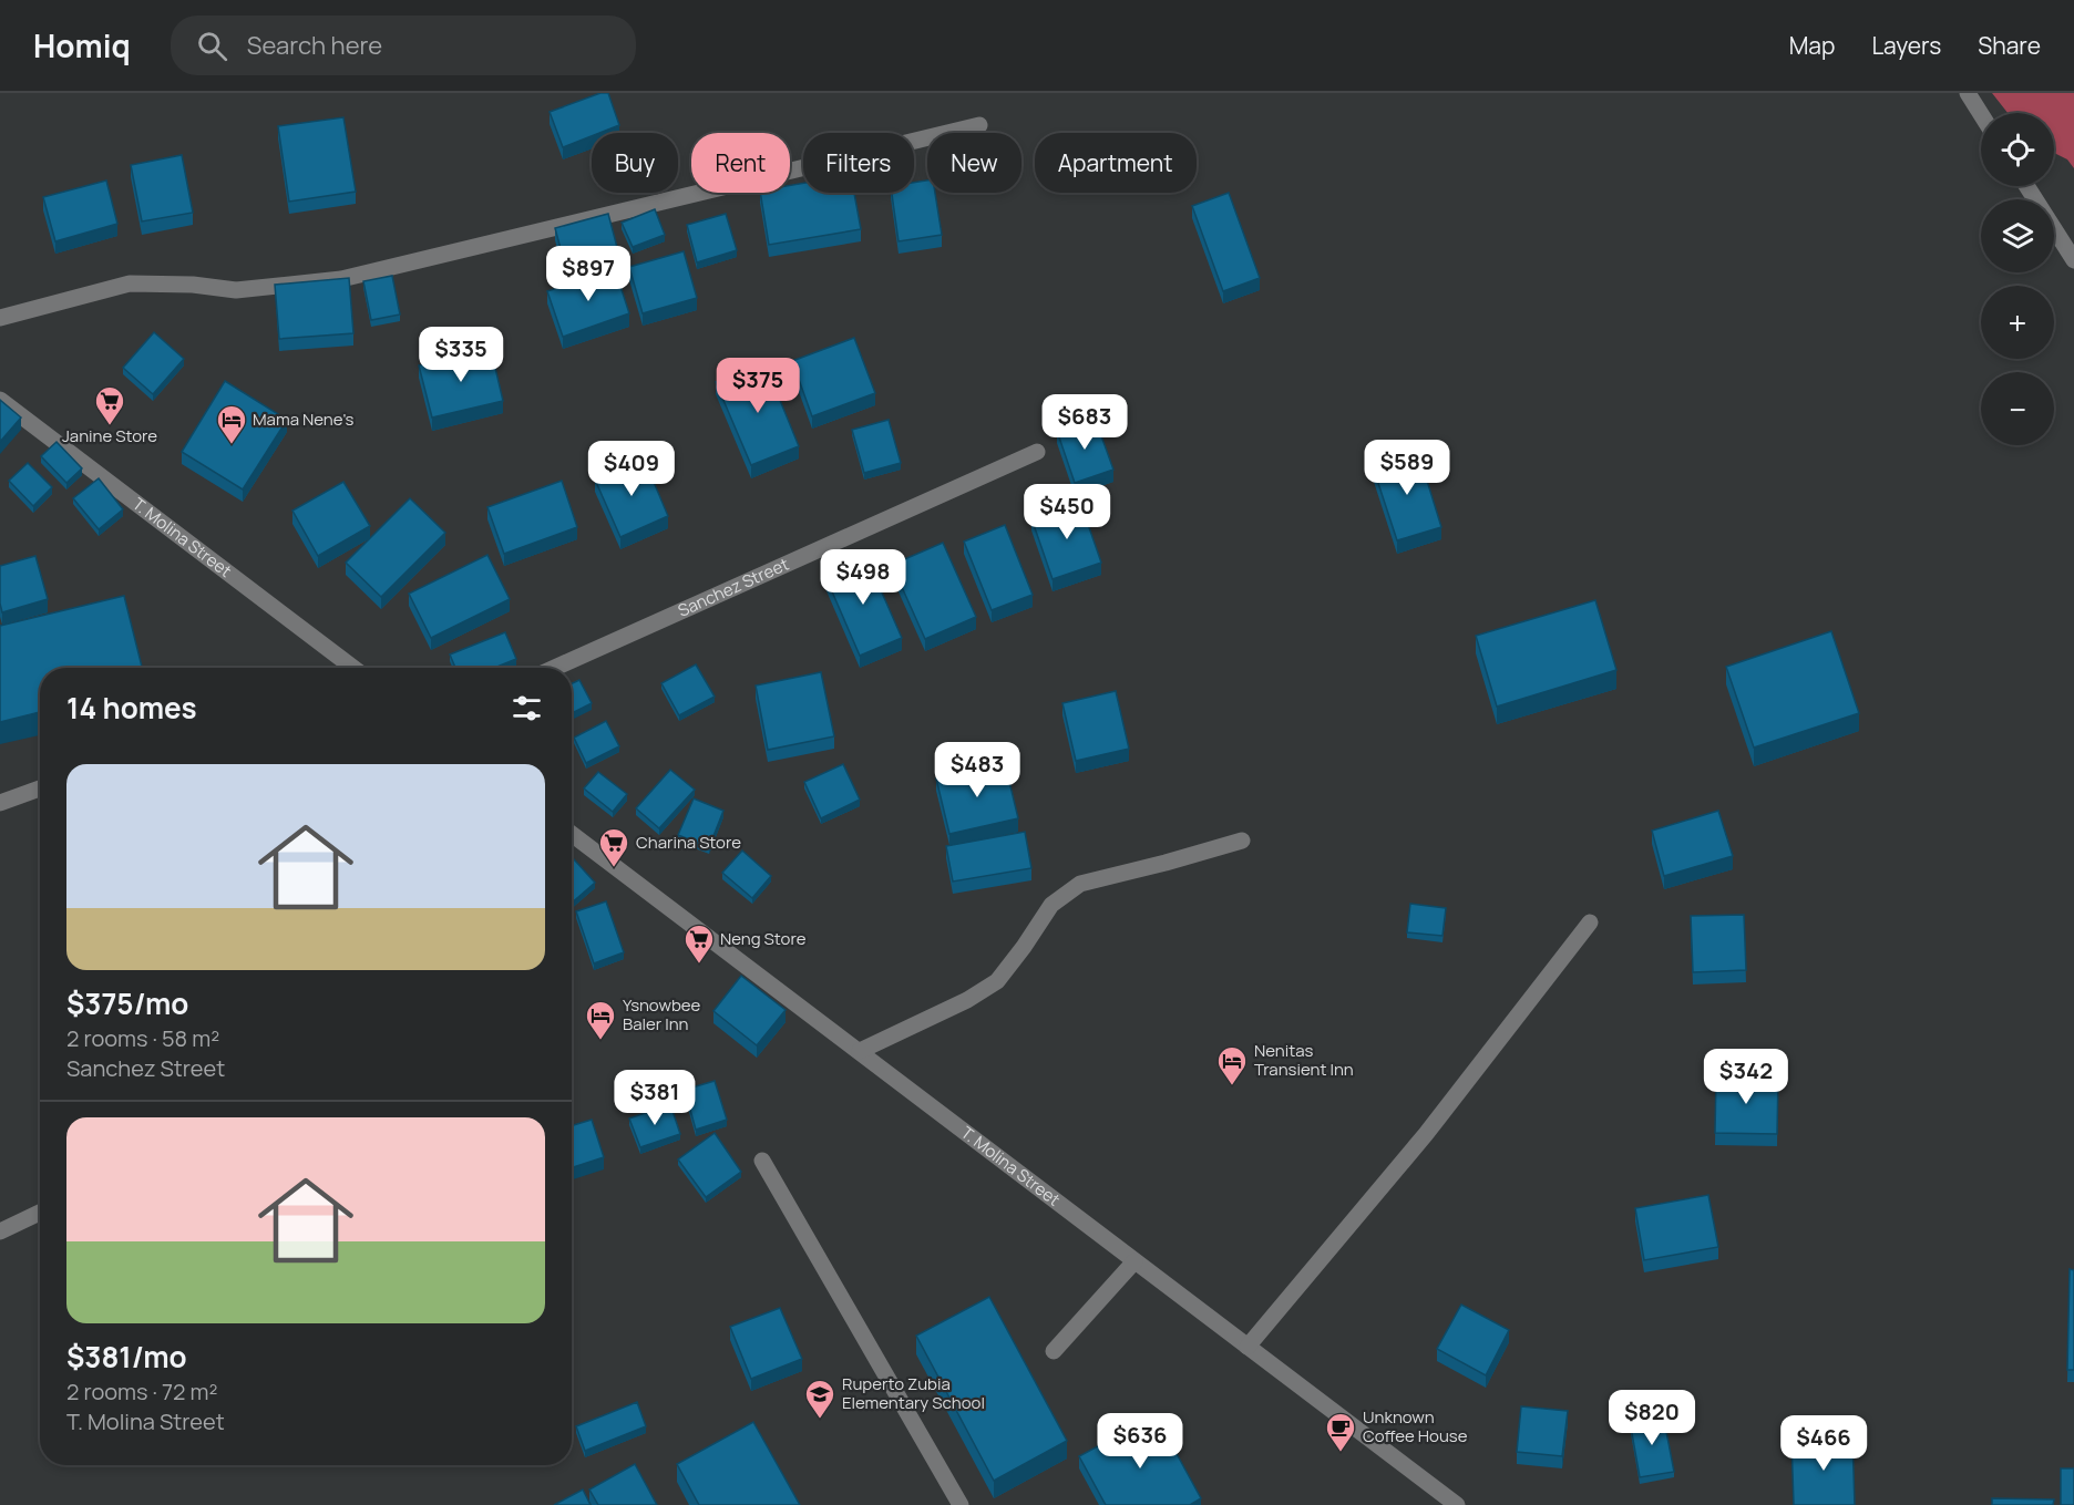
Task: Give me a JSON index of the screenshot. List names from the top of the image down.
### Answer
{
  "streets": {
    "street": ["T. Molina Street", "Sanchez Street"]
  },
  "places": {
    "supermarket": ["Janine Store", "Charina Store", "Neng Store"],
    "hotel": ["Mama Nene's", "Ysnowbee Baler Inn", "Nenitas Transient Inn"],
    "school or university": ["Ruperto Zubia Elementary School"],
    "cafe": ["Unknown Coffee House"]
  },
  "page": {
    "header": "Homiq",
    "search": "Search here",
    "nav": ["Map", "Layers", "Share"],
    "map_buttons": ["+", "−"],
    "chip": [
      "Buy",
      "Rent",
      "Filters",
      "New",
      "Apartment"
    ],
    "price": [
      "$897",
      "$335",
      "$375",
      "$683",
      "$589",
      "$409",
      "$450",
      "$498",
      "$483",
      "$342",
      "$381",
      "$820",
      "$636",
      "$466"
    ],
    "heading": "14 homes",
    "list": [
      {
        "name": "$375/mo",
        "note": "2 rooms · 58 m² · Sanchez Street"
      },
      {
        "name": "$381/mo",
        "note": "2 rooms · 72 m² · T. Molina Street"
      }
    ]
  }
}
